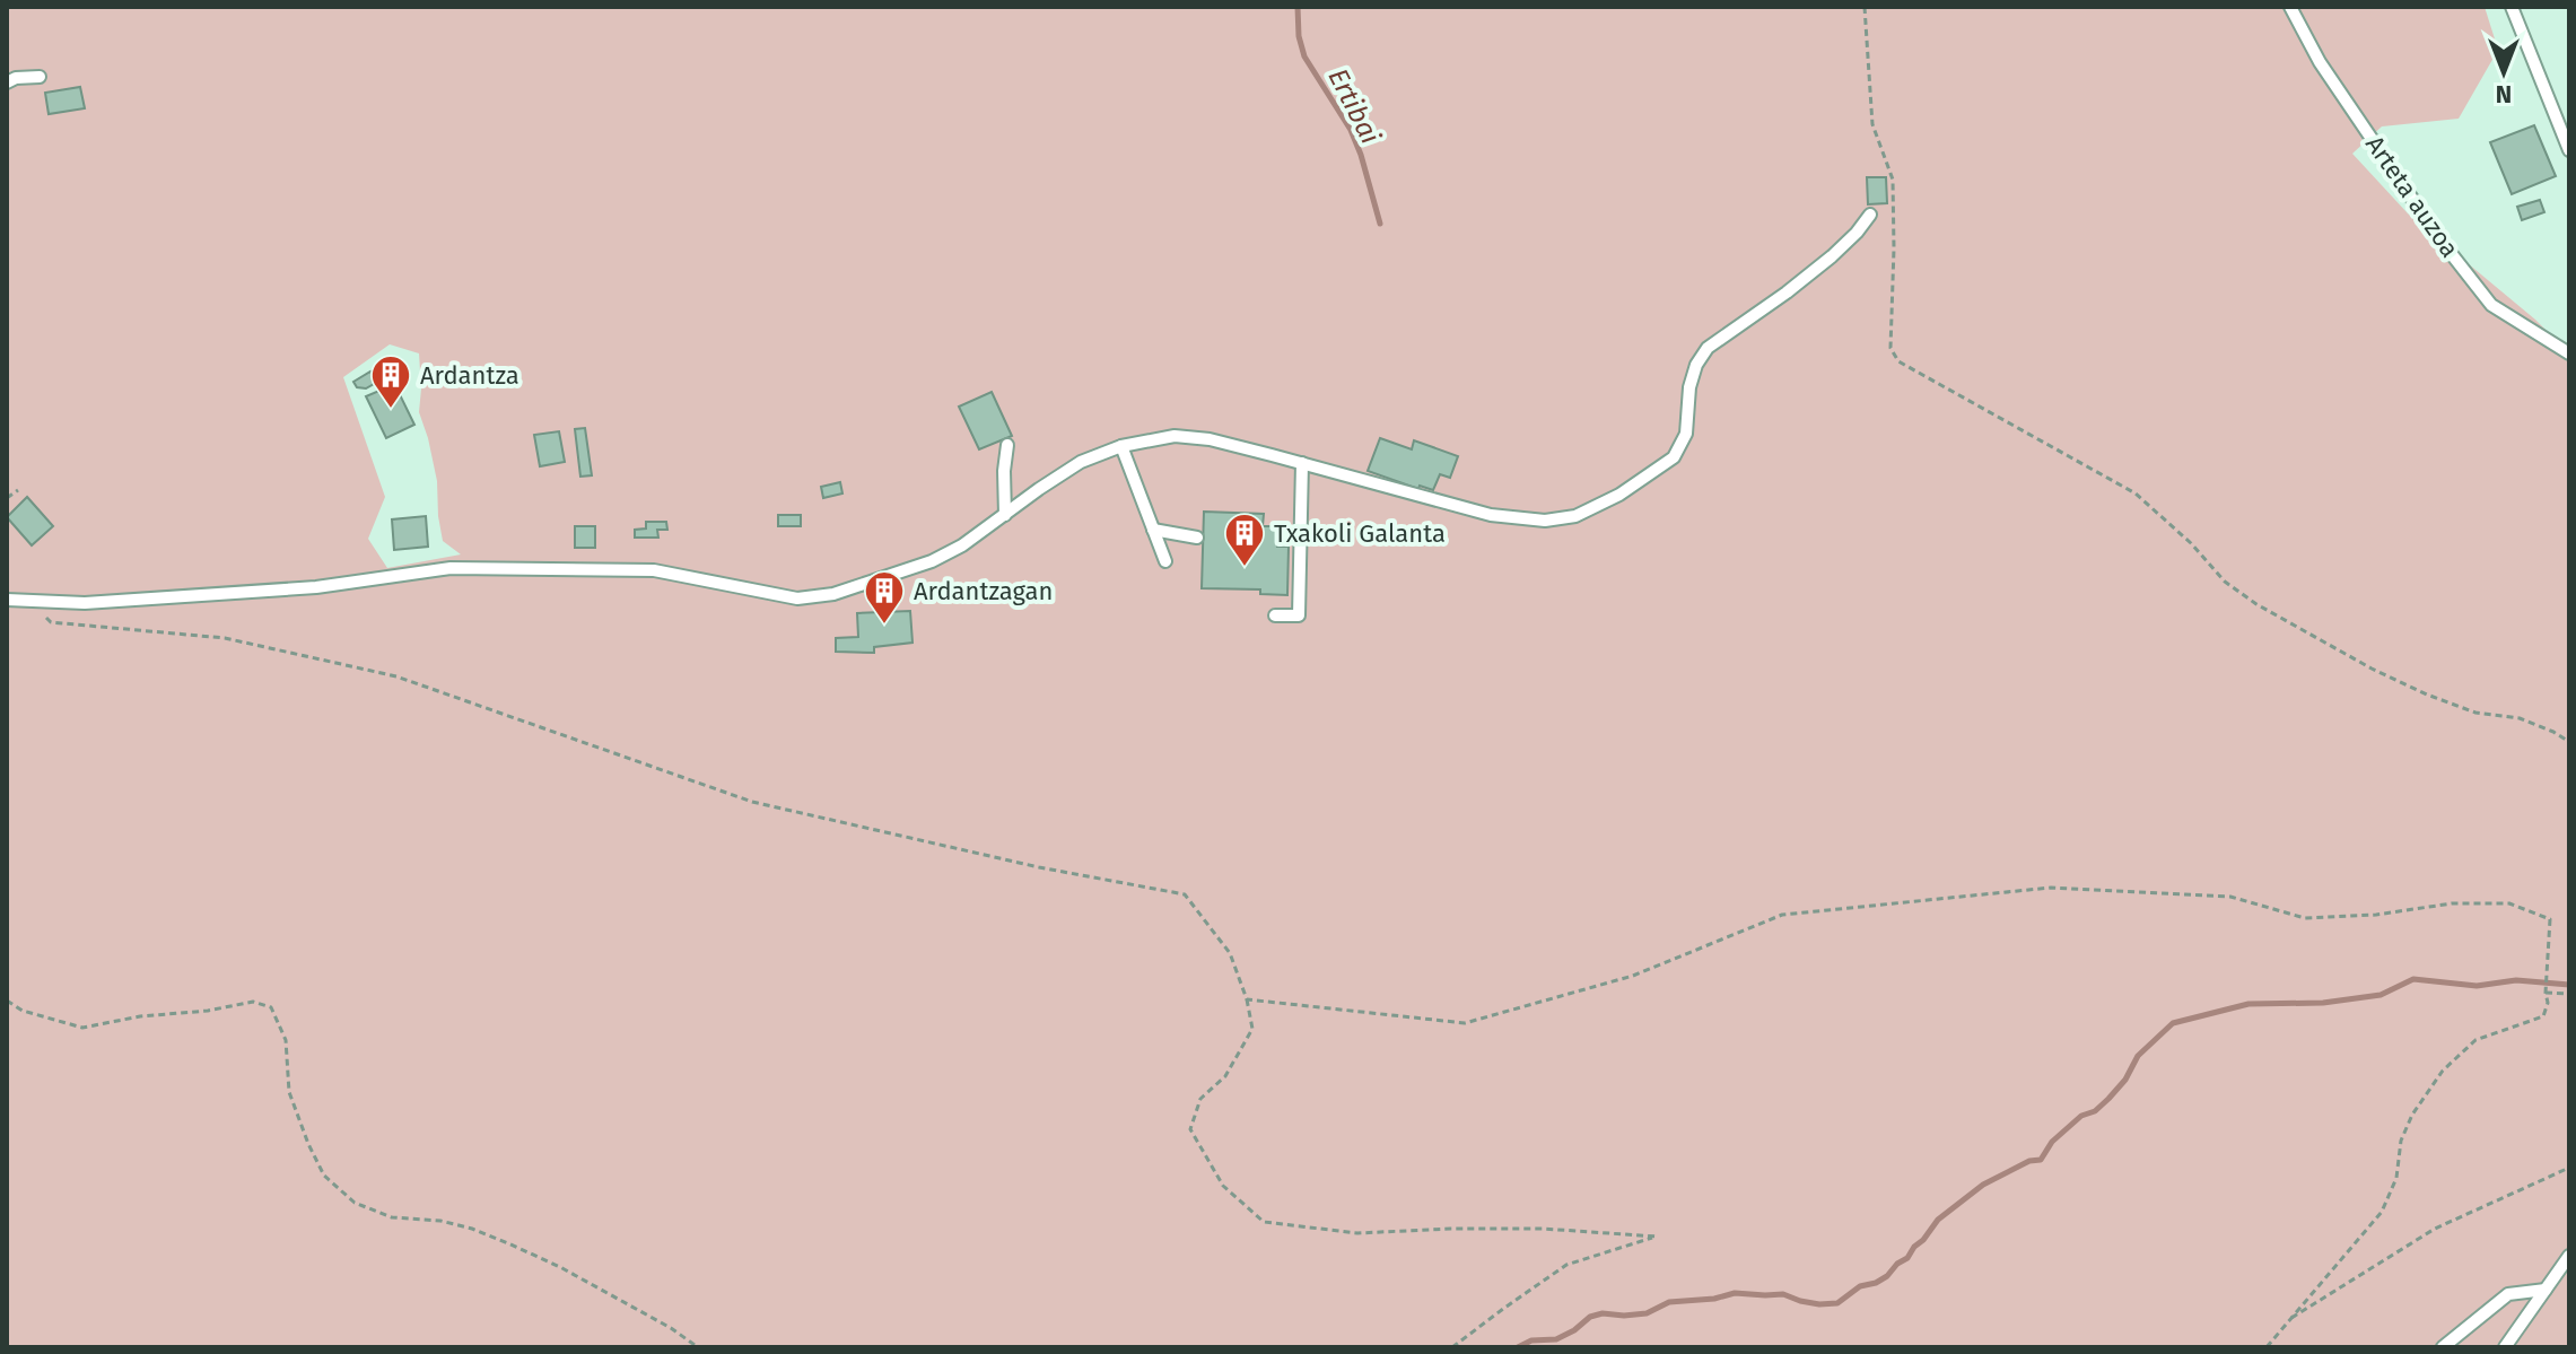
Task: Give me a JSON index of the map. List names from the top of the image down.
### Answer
{
  "streets": {
    "lane": ["Arteta auzoa"]
  },
  "water": ["Ertibai"],
  "places": {
    "building": ["Ardantza", "Txakoli Galanta", "Ardantzagan"]
  },
  "north": "bottom"
}
